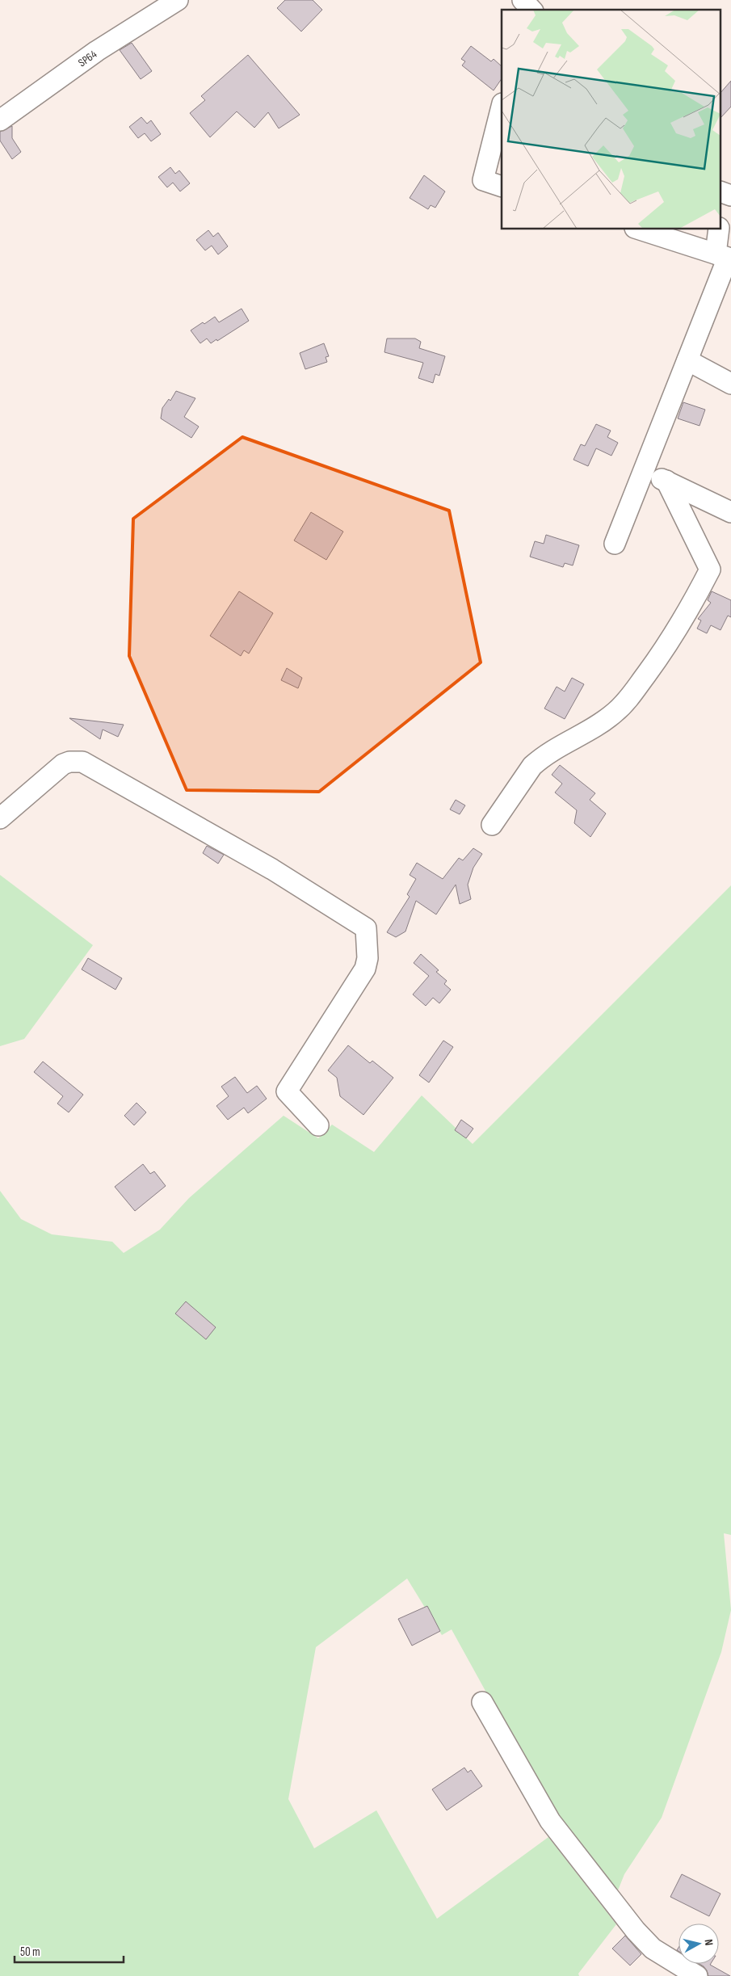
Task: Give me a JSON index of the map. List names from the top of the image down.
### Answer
{
  "streets": {
    "street": ["SP64"]
  },
  "scale_bar": "50 m",
  "north": "right"
}
